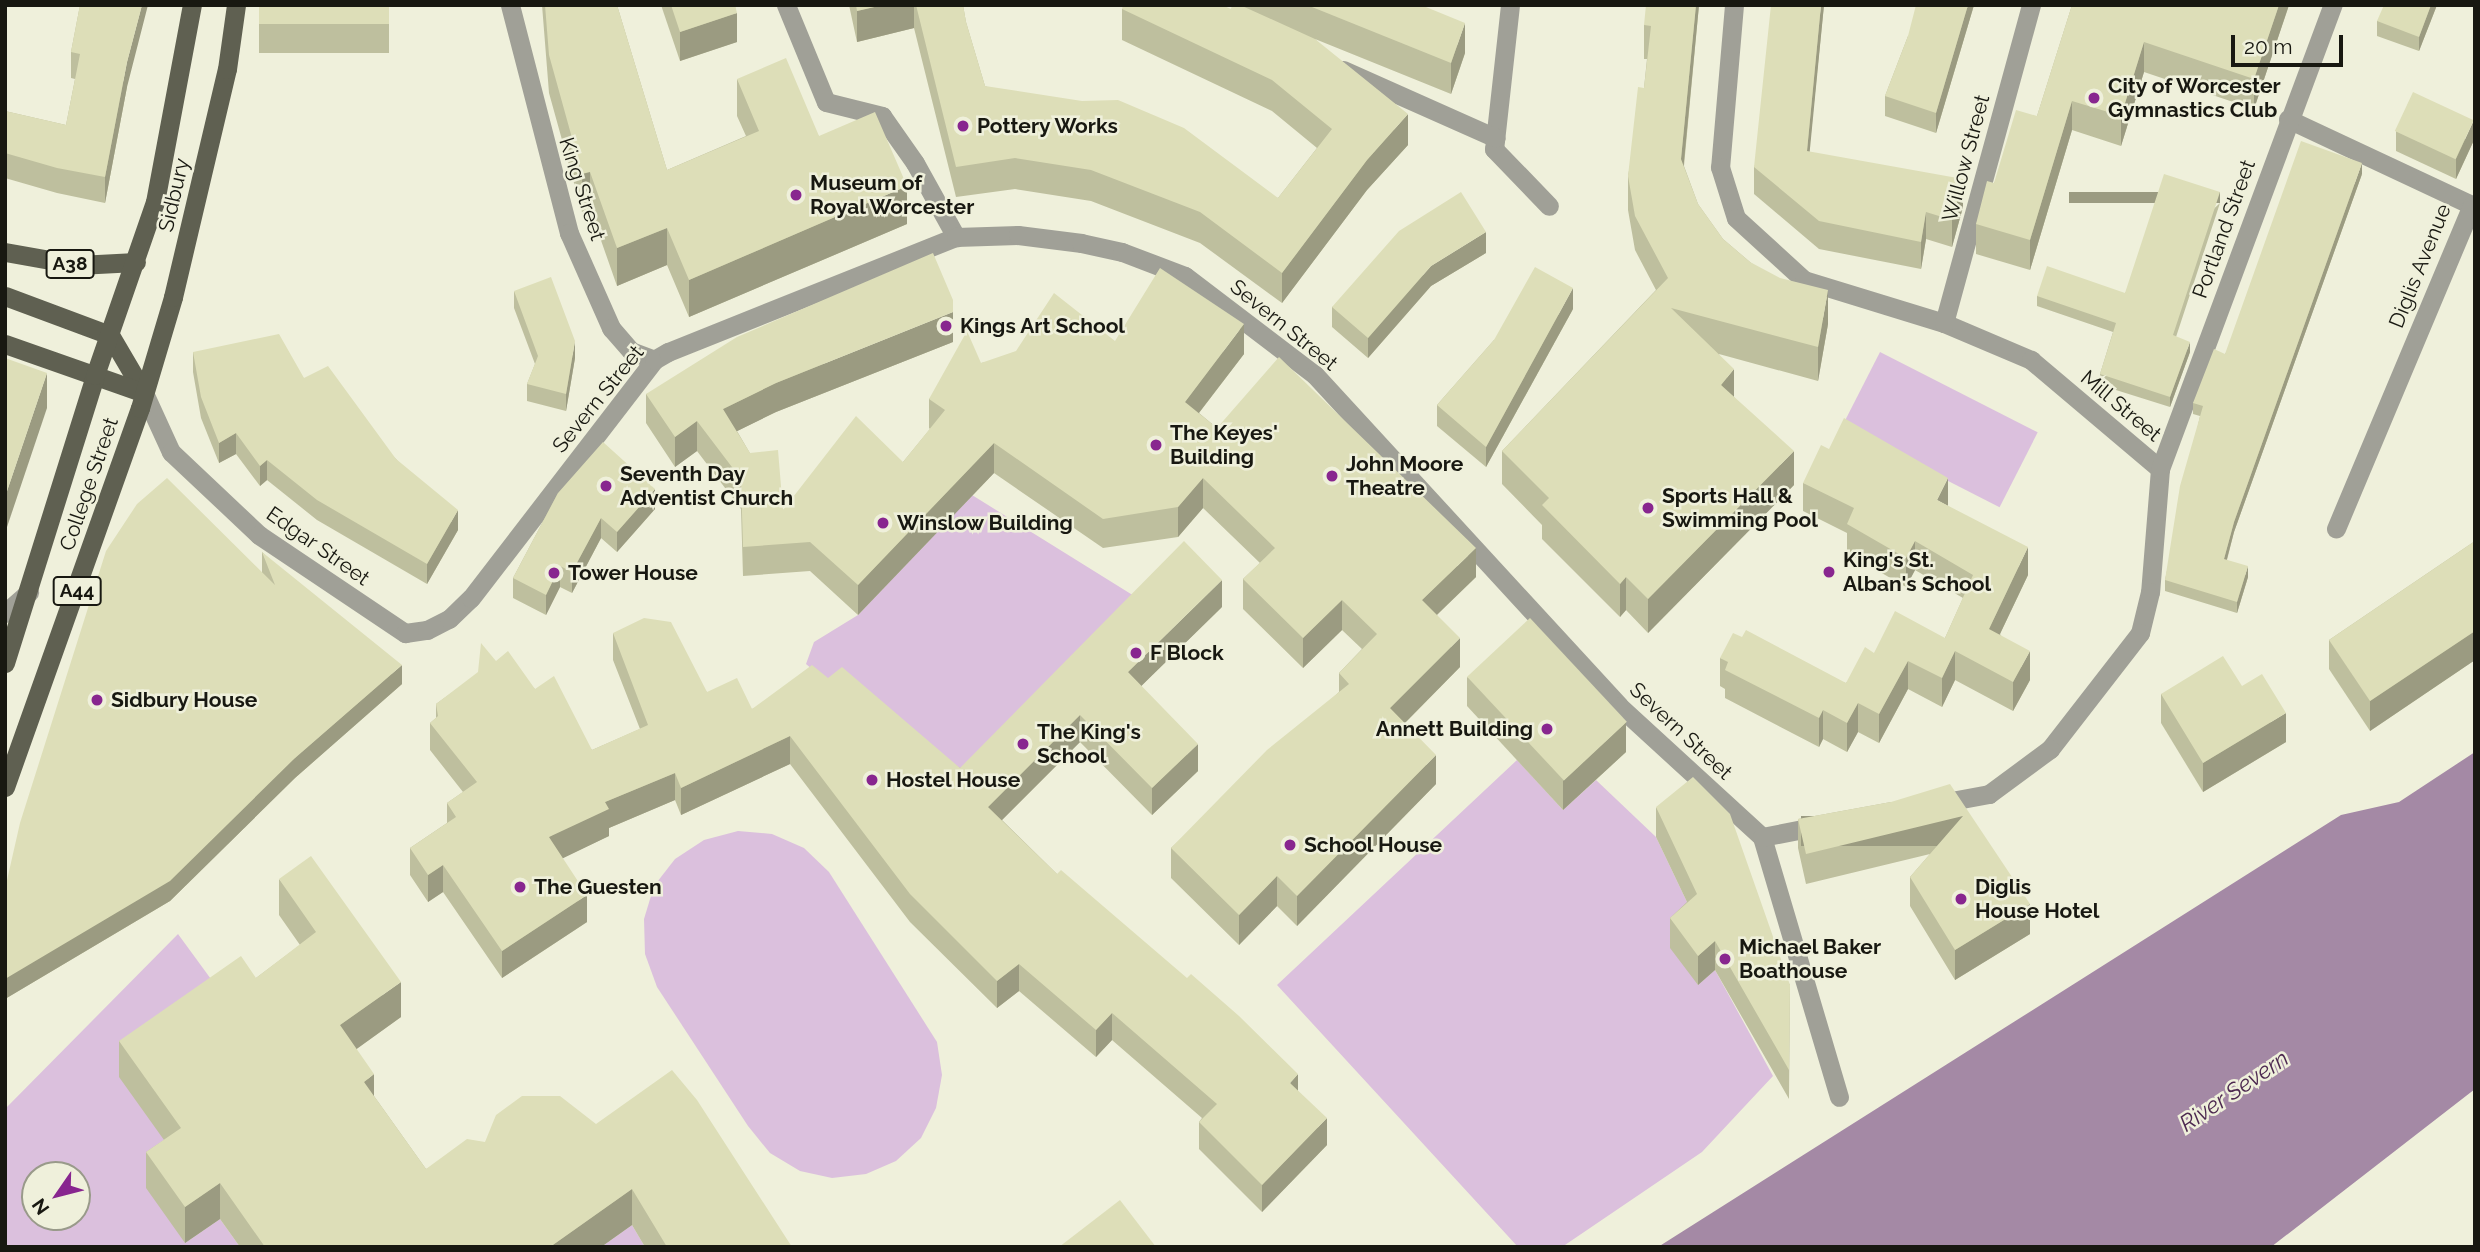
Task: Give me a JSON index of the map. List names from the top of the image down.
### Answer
{
  "streets": {
    "main road": [
      "Sidbury",
      "A38",
      "College Street",
      "A44"
    ],
    "street": [
      "Willow Street",
      "King Street",
      "Portland Street",
      "Diglis Avenue",
      "Severn Street",
      "Mill Street",
      "Edgar Street"
    ]
  },
  "crossings": [
    ["Willow Street", "Mill Street"],
    ["King Street", "Severn Street"],
    ["Sidbury", "A38"],
    ["Sidbury", "College Street"],
    ["Sidbury", "Edgar Street"],
    ["Portland Street", "Diglis Avenue"],
    ["Portland Street", "Mill Street"],
    ["Severn Street", "Edgar Street"],
    ["College Street", "Edgar Street"]
  ],
  "water": ["River Severn"],
  "places": [
    "City of Worcester Gymnastics Club",
    "Pottery Works",
    "Museum of Royal Worcester",
    "Kings Art School",
    "The Keyes' Building",
    "John Moore Theatre",
    "Seventh Day Adventist Church",
    "Sports Hall & Swimming Pool",
    "Winslow Building",
    "King's St. Alban's School",
    "Tower House",
    "F Block",
    "Sidbury House",
    "Annett Building",
    "The King's School",
    "Hostel House",
    "School House",
    "The Guesten",
    "Diglis House Hotel",
    "Michael Baker Boathouse"
  ],
  "scale_bar": "20 m",
  "north": "bottom left"
}
